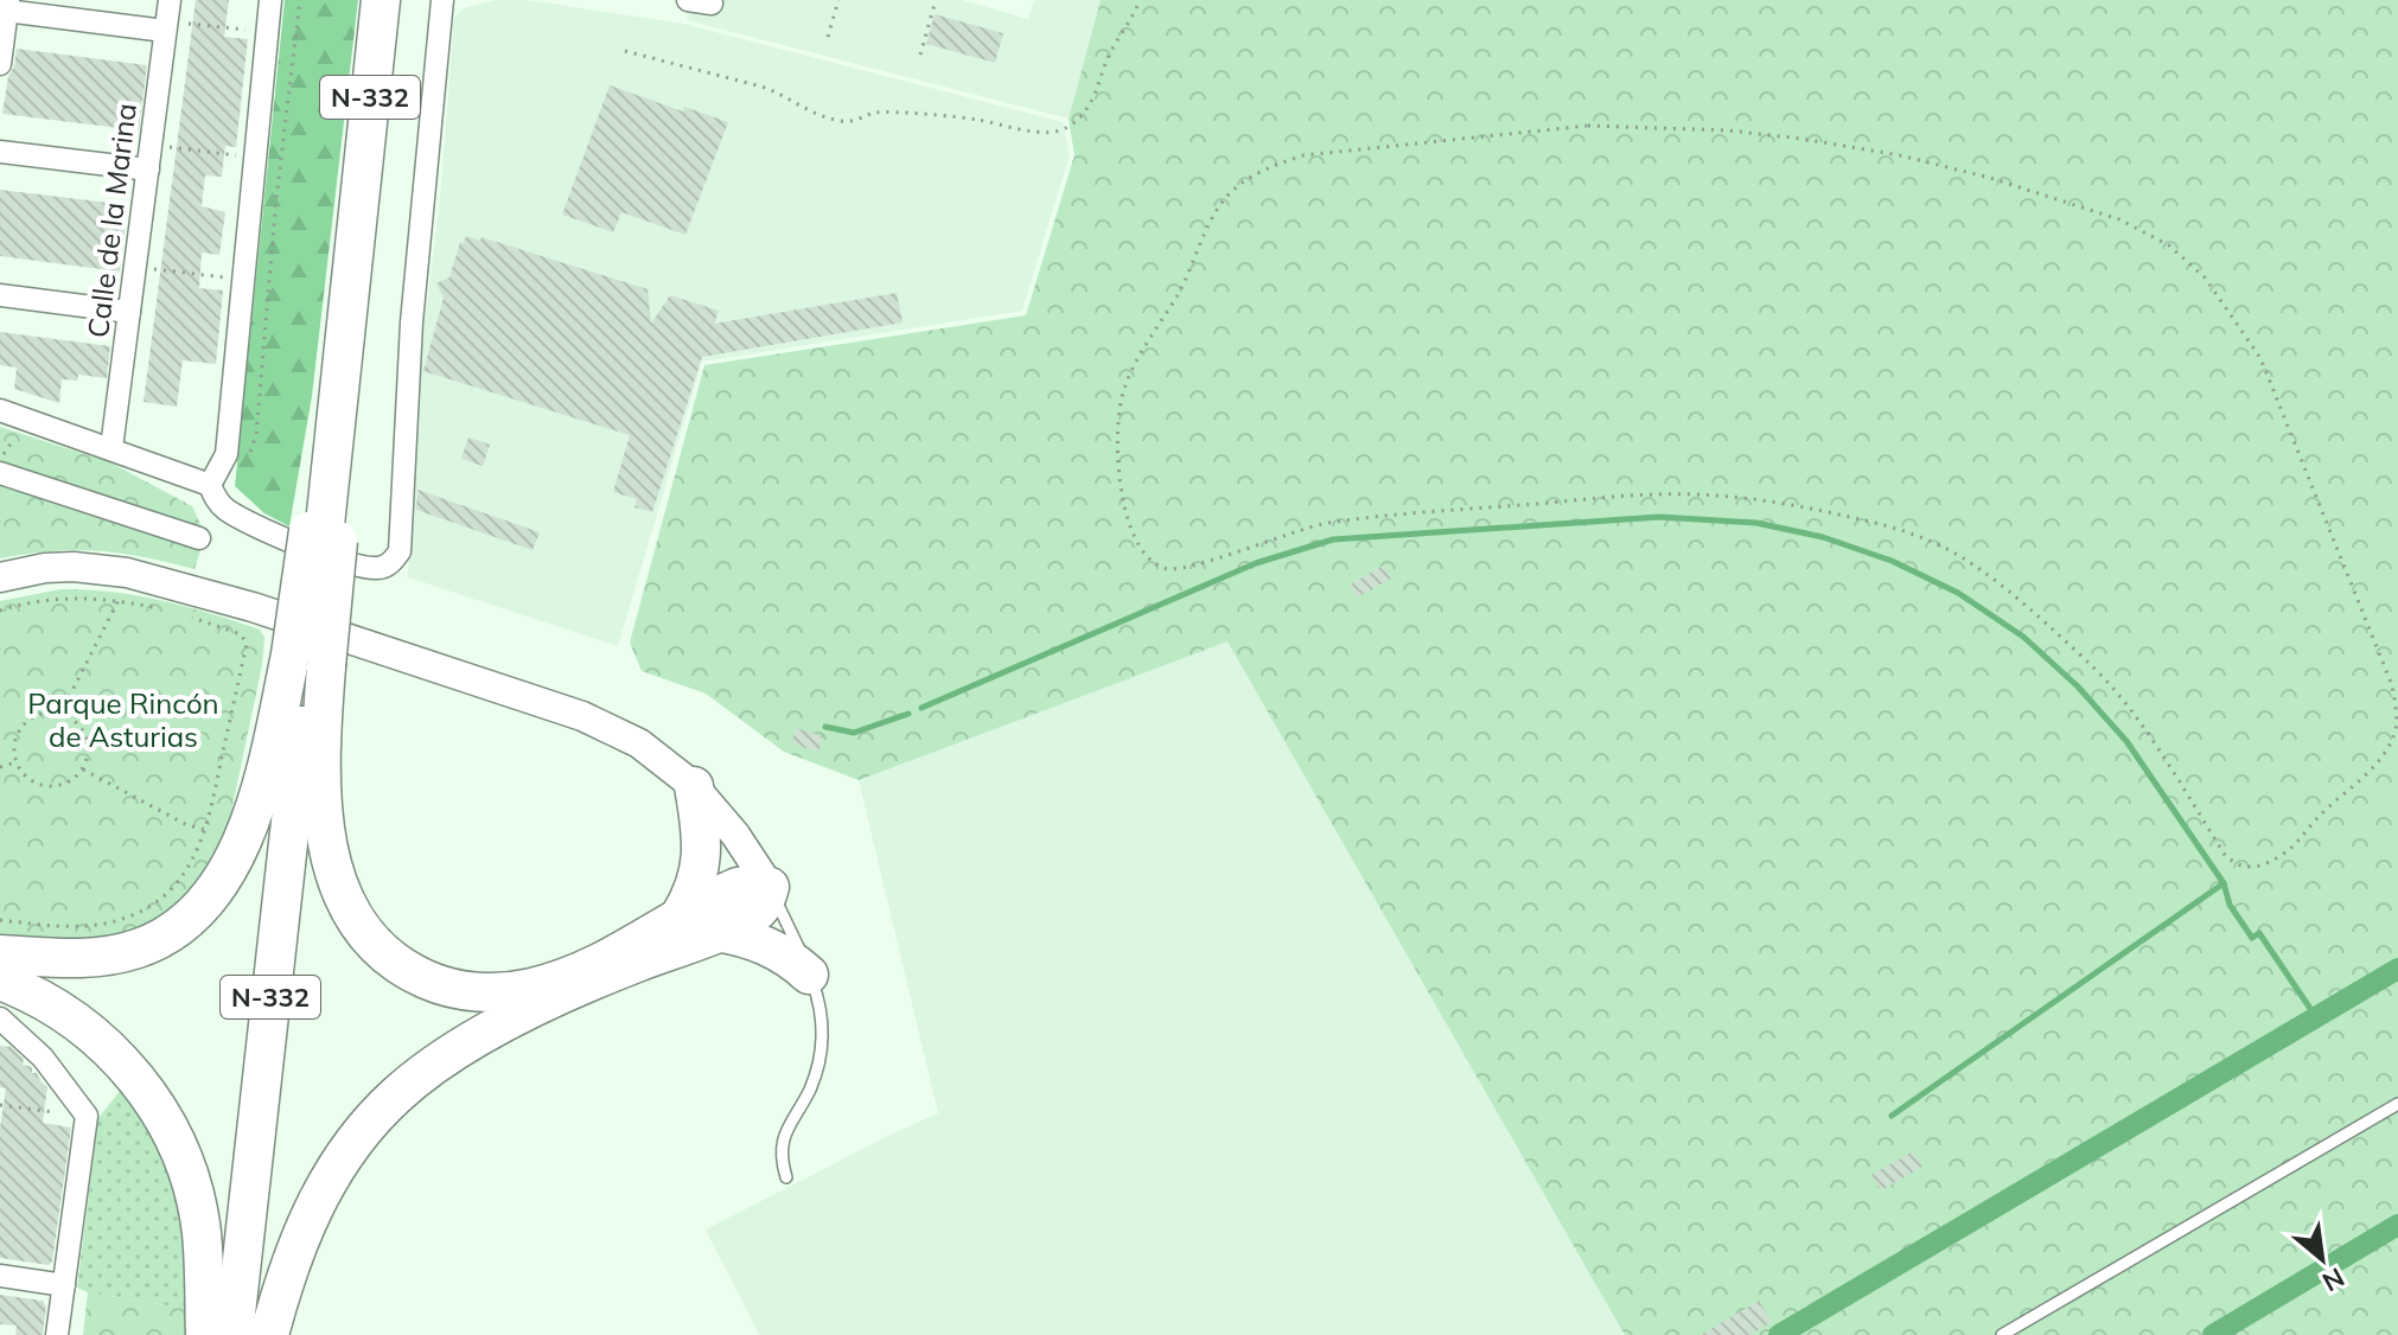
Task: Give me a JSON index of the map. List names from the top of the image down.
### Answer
{
  "streets": {
    "highway": ["N-332"],
    "street": ["Calle de la Marina"]
  },
  "parks": ["Parque Rincón de Asturias"],
  "north": "bottom right"
}
